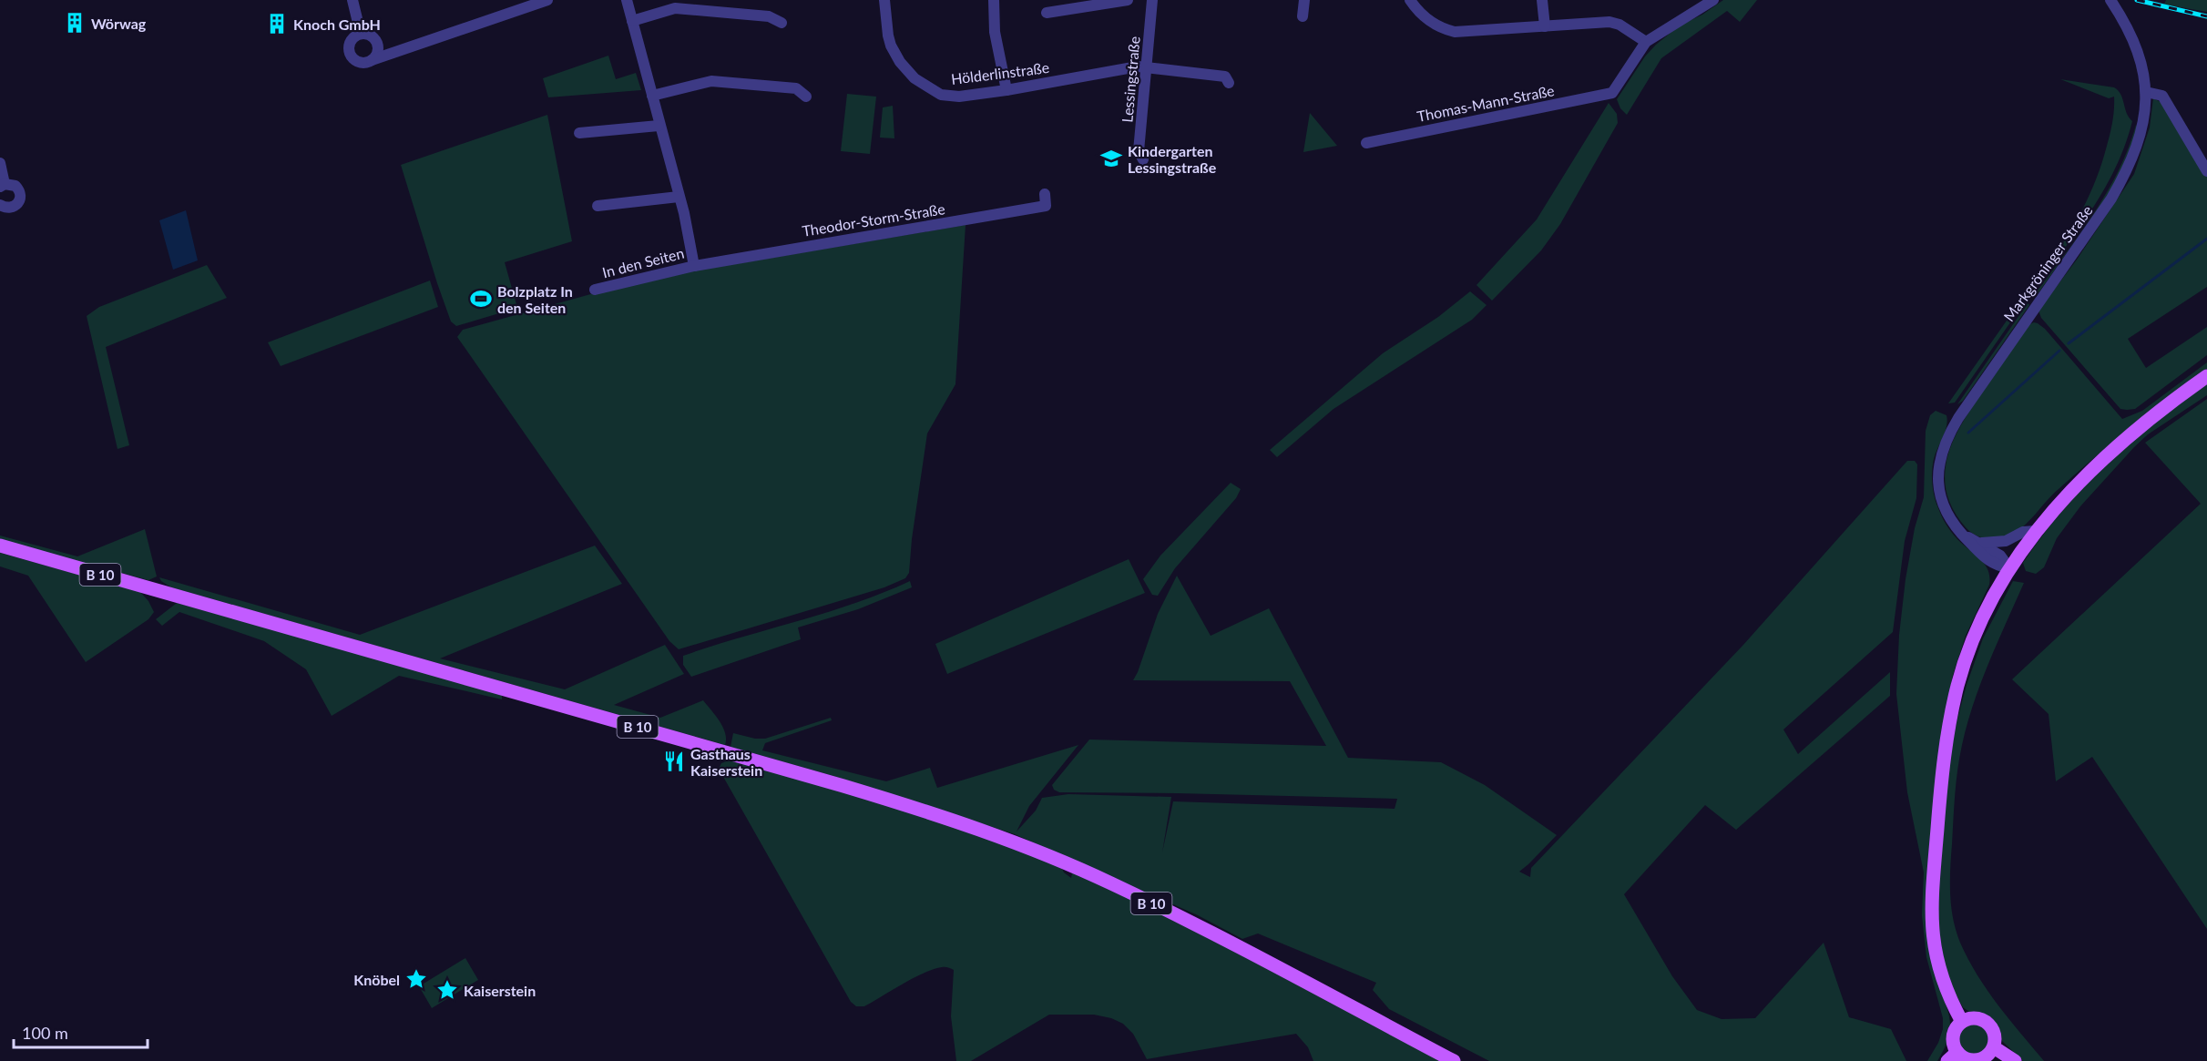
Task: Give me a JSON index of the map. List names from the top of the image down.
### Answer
{
  "streets": {
    "main road": ["B 10"],
    "street": [
      "Hölderlinstraße",
      "Lessingstraße",
      "Thomas-Mann-Straße",
      "Theodor-Storm-Straße",
      "In den Seiten",
      "Markgröninger Straße"
    ]
  },
  "crossings": [
    ["Hölderlinstraße", "Lessingstraße"],
    ["Theodor-Storm-Straße", "In den Seiten"]
  ],
  "places": {
    "building": ["Wörwag", "Knoch GmbH"],
    "school or university": ["Kindergarten Lessingstraße"],
    "sports": ["Bolzplatz In den Seiten"],
    "restaurant": ["Gasthaus Kaiserstein"],
    "place": ["Knöbel", "Kaiserstein"]
  },
  "scale_bar": "100 m"
}
